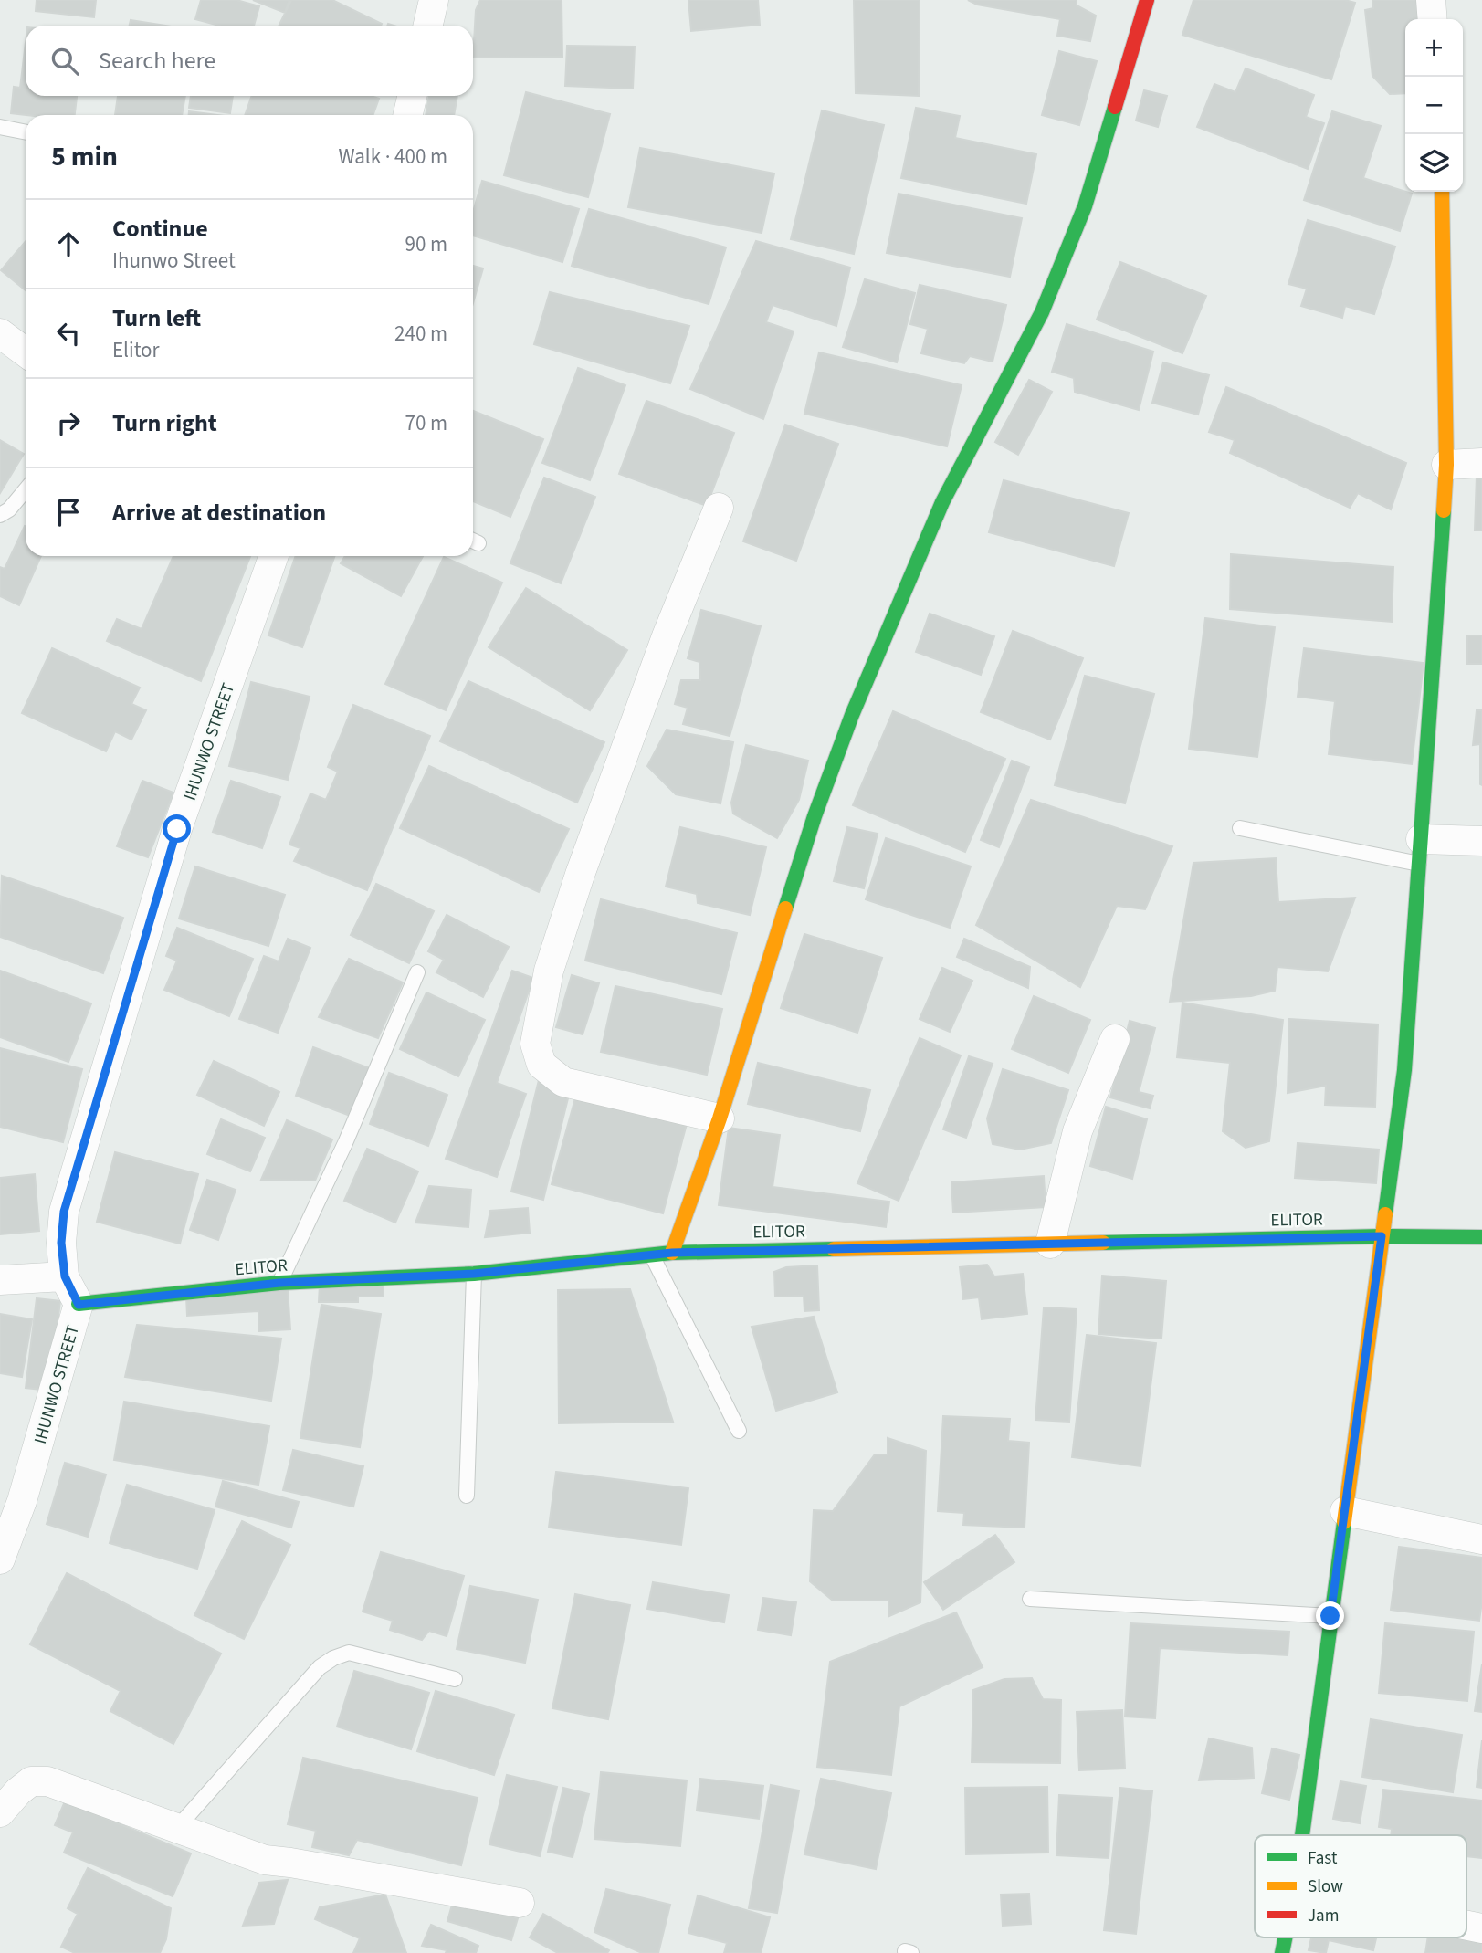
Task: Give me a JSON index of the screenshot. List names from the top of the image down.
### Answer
{
  "streets": {
    "street": ["IHUNWO STREET", "ELITOR"]
  },
  "crossings": [
    ["IHUNWO STREET", "ELITOR"]
  ],
  "legend": ["Fast", "Slow", "Jam"],
  "page": {
    "map_buttons": ["+", "−"],
    "search": "Search here",
    "heading": ["5 min", "Walk · 400 m"],
    "list": [
      ["Continue", "Ihunwo Street", "90 m"],
      ["Turn left", "Elitor", "240 m"],
      ["Turn right", "70 m"],
      "Arrive at destination"
    ]
  }
}
